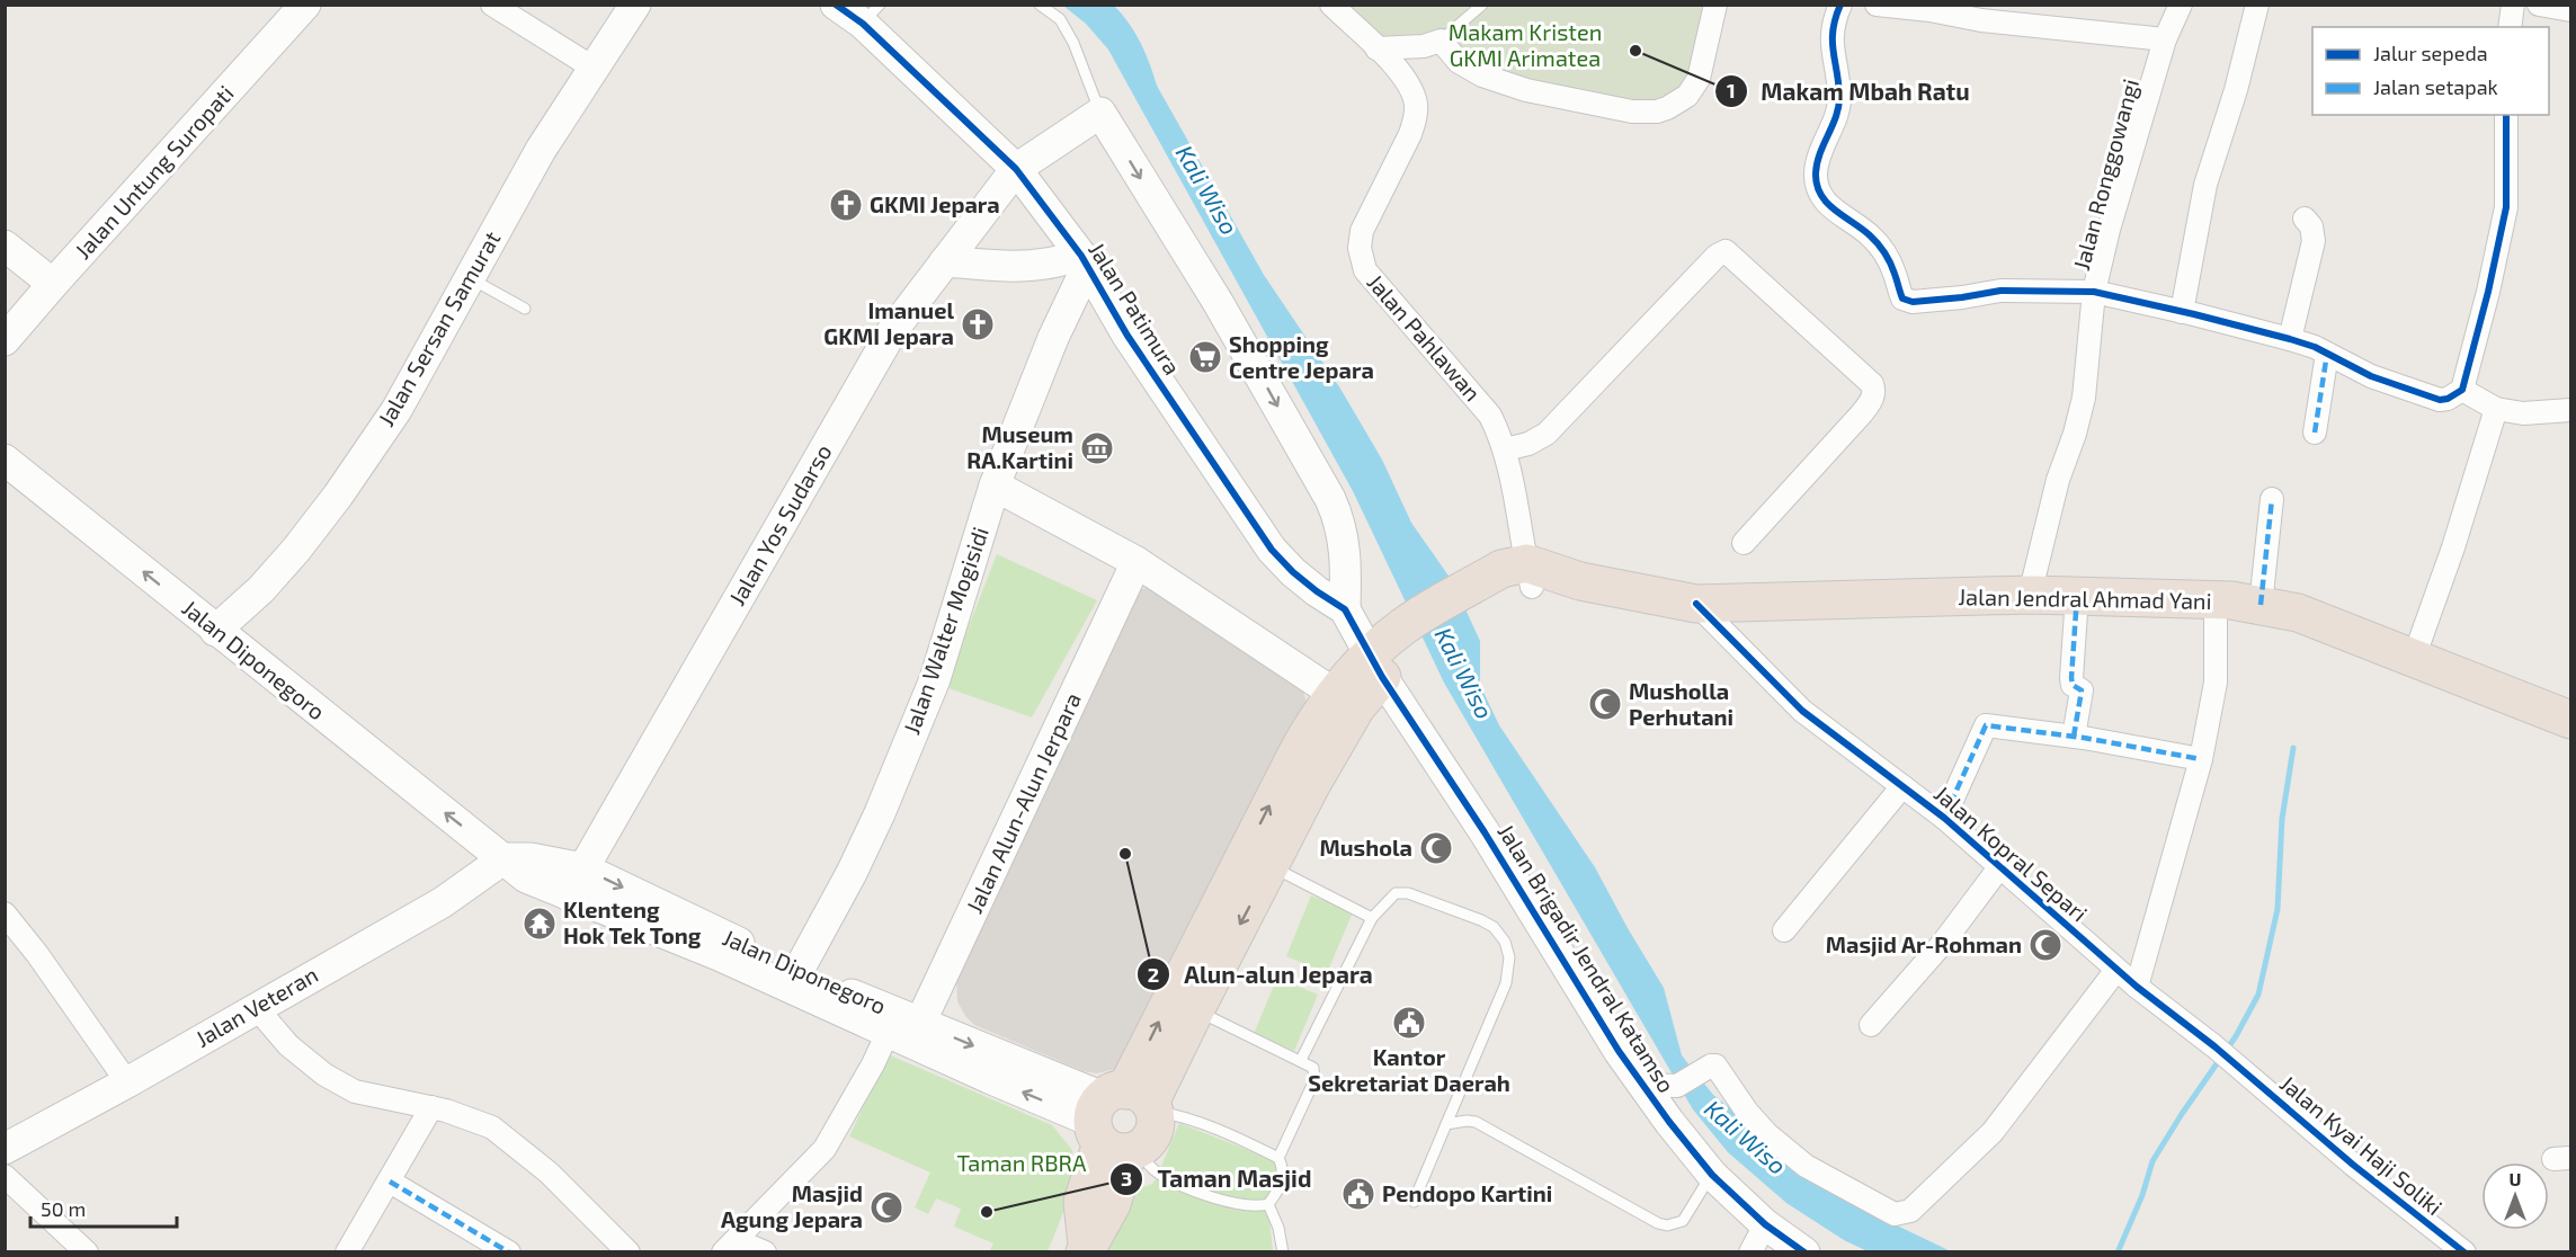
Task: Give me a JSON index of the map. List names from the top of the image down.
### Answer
{
  "streets": {
    "highway": ["Jalan Jendral Ahmad Yani"],
    "street": [
      "Jalan Untung Suropati",
      "Jalan Ronggowangi",
      "Jalan Patimura",
      "Jalan Sersan Samurat",
      "Jalan Pahlawan",
      "Jalan Yos Sudarso",
      "Jalan Walter Mogisidi",
      "Jalan Diponegoro",
      "Jalan Alun-Alun Jerpara",
      "Jalan Kopral Separi",
      "Jalan Brigadir Jendral Katamso",
      "Jalan Veteran",
      "Jalan Kyai Haji Soliki"
    ]
  },
  "crossings": [
    ["Jalan Ronggowangi", "Jalan Jendral Ahmad Yani"],
    ["Jalan Patimura", "Jalan Yos Sudarso"],
    ["Jalan Patimura", "Jalan Jendral Ahmad Yani"],
    ["Jalan Patimura", "Jalan Walter Mogisidi"],
    ["Jalan Patimura", "Jalan Brigadir Jendral Katamso"],
    ["Jalan Sersan Samurat", "Jalan Diponegoro"],
    ["Jalan Pahlawan", "Jalan Jendral Ahmad Yani"],
    ["Jalan Yos Sudarso", "Jalan Diponegoro"],
    ["Jalan Jendral Ahmad Yani", "Jalan Kopral Separi"],
    ["Jalan Jendral Ahmad Yani", "Jalan Brigadir Jendral Katamso"],
    ["Jalan Walter Mogisidi", "Jalan Diponegoro"],
    ["Jalan Diponegoro", "Jalan Alun-Alun Jerpara"],
    ["Jalan Diponegoro", "Jalan Veteran"],
    ["Jalan Kopral Separi", "Jalan Kyai Haji Soliki"]
  ],
  "water": ["Kali Wiso"],
  "parks": ["Makam Kristen GKMI Arimatea", "Taman RBRA"],
  "places": {
    "other": ["Makam Mbah Ratu", "Alun-alun Jepara", "Taman Masjid"],
    "church": ["GKMI Jepara", "Imanuel GKMI Jepara"],
    "supermarket": ["Shopping Centre Jepara"],
    "museum": ["Museum RA.Kartini"],
    "mosque": [
      "Musholla Perhutani",
      "Mushola",
      "Masjid Ar-Rohman",
      "Masjid Agung Jepara"
    ],
    "temple": ["Klenteng Hok Tek Tong"],
    "public building": ["Kantor Sekretariat Daerah", "Pendopo Kartini"]
  },
  "legend": ["Jalur sepeda", "Jalan setapak"],
  "scale_bar": "50 m",
  "north": "top"
}
